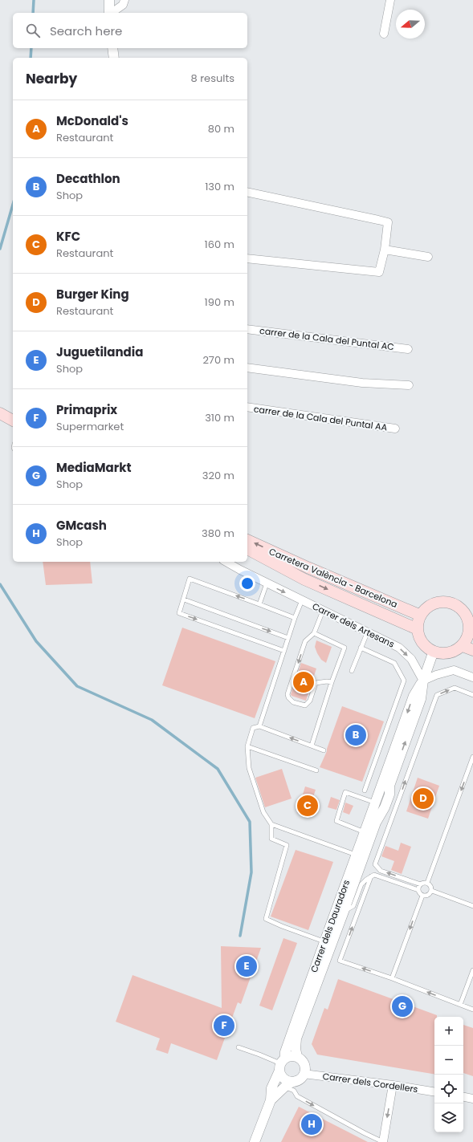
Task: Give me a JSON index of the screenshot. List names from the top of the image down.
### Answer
{
  "streets": {
    "main road": ["Carretera València - Barcelona"],
    "street": [
      "carrer de la Cala del Puntal AC",
      "carrer de la Cala del Puntal AA",
      "Carrer dels Artesans",
      "Carrer dels Dauradors",
      "Carrer dels Cordellers"
    ]
  },
  "crossings": [
    ["Carretera València - Barcelona", "Carrer dels Dauradors"],
    ["Carrer dels Artesans", "Carrer dels Dauradors"],
    ["Carrer dels Dauradors", "Carrer dels Cordellers"]
  ],
  "one_way": ["Carrer dels Artesans"],
  "north": "left",
  "page": {
    "search": "Search here",
    "heading": ["Nearby", "8 results"],
    "list": [
      {
        "mark": "A",
        "name": "McDonald's",
        "note": "Restaurant",
        "value": "80 m"
      },
      {
        "mark": "B",
        "name": "Decathlon",
        "note": "Shop",
        "value": "130 m"
      },
      {
        "mark": "C",
        "name": "KFC",
        "note": "Restaurant",
        "value": "160 m"
      },
      {
        "mark": "D",
        "name": "Burger King",
        "note": "Restaurant",
        "value": "190 m"
      },
      {
        "mark": "E",
        "name": "Juguetilandia",
        "note": "Shop",
        "value": "270 m"
      },
      {
        "mark": "F",
        "name": "Primaprix",
        "note": "Supermarket",
        "value": "310 m"
      },
      {
        "mark": "G",
        "name": "MediaMarkt",
        "note": "Shop",
        "value": "320 m"
      },
      {
        "mark": "H",
        "name": "GMcash",
        "note": "Shop",
        "value": "380 m"
      }
    ],
    "pins": [
      "A",
      "B",
      "D",
      "C",
      "E",
      "G",
      "F",
      "H"
    ],
    "map_buttons": ["+", "−"]
  }
}
